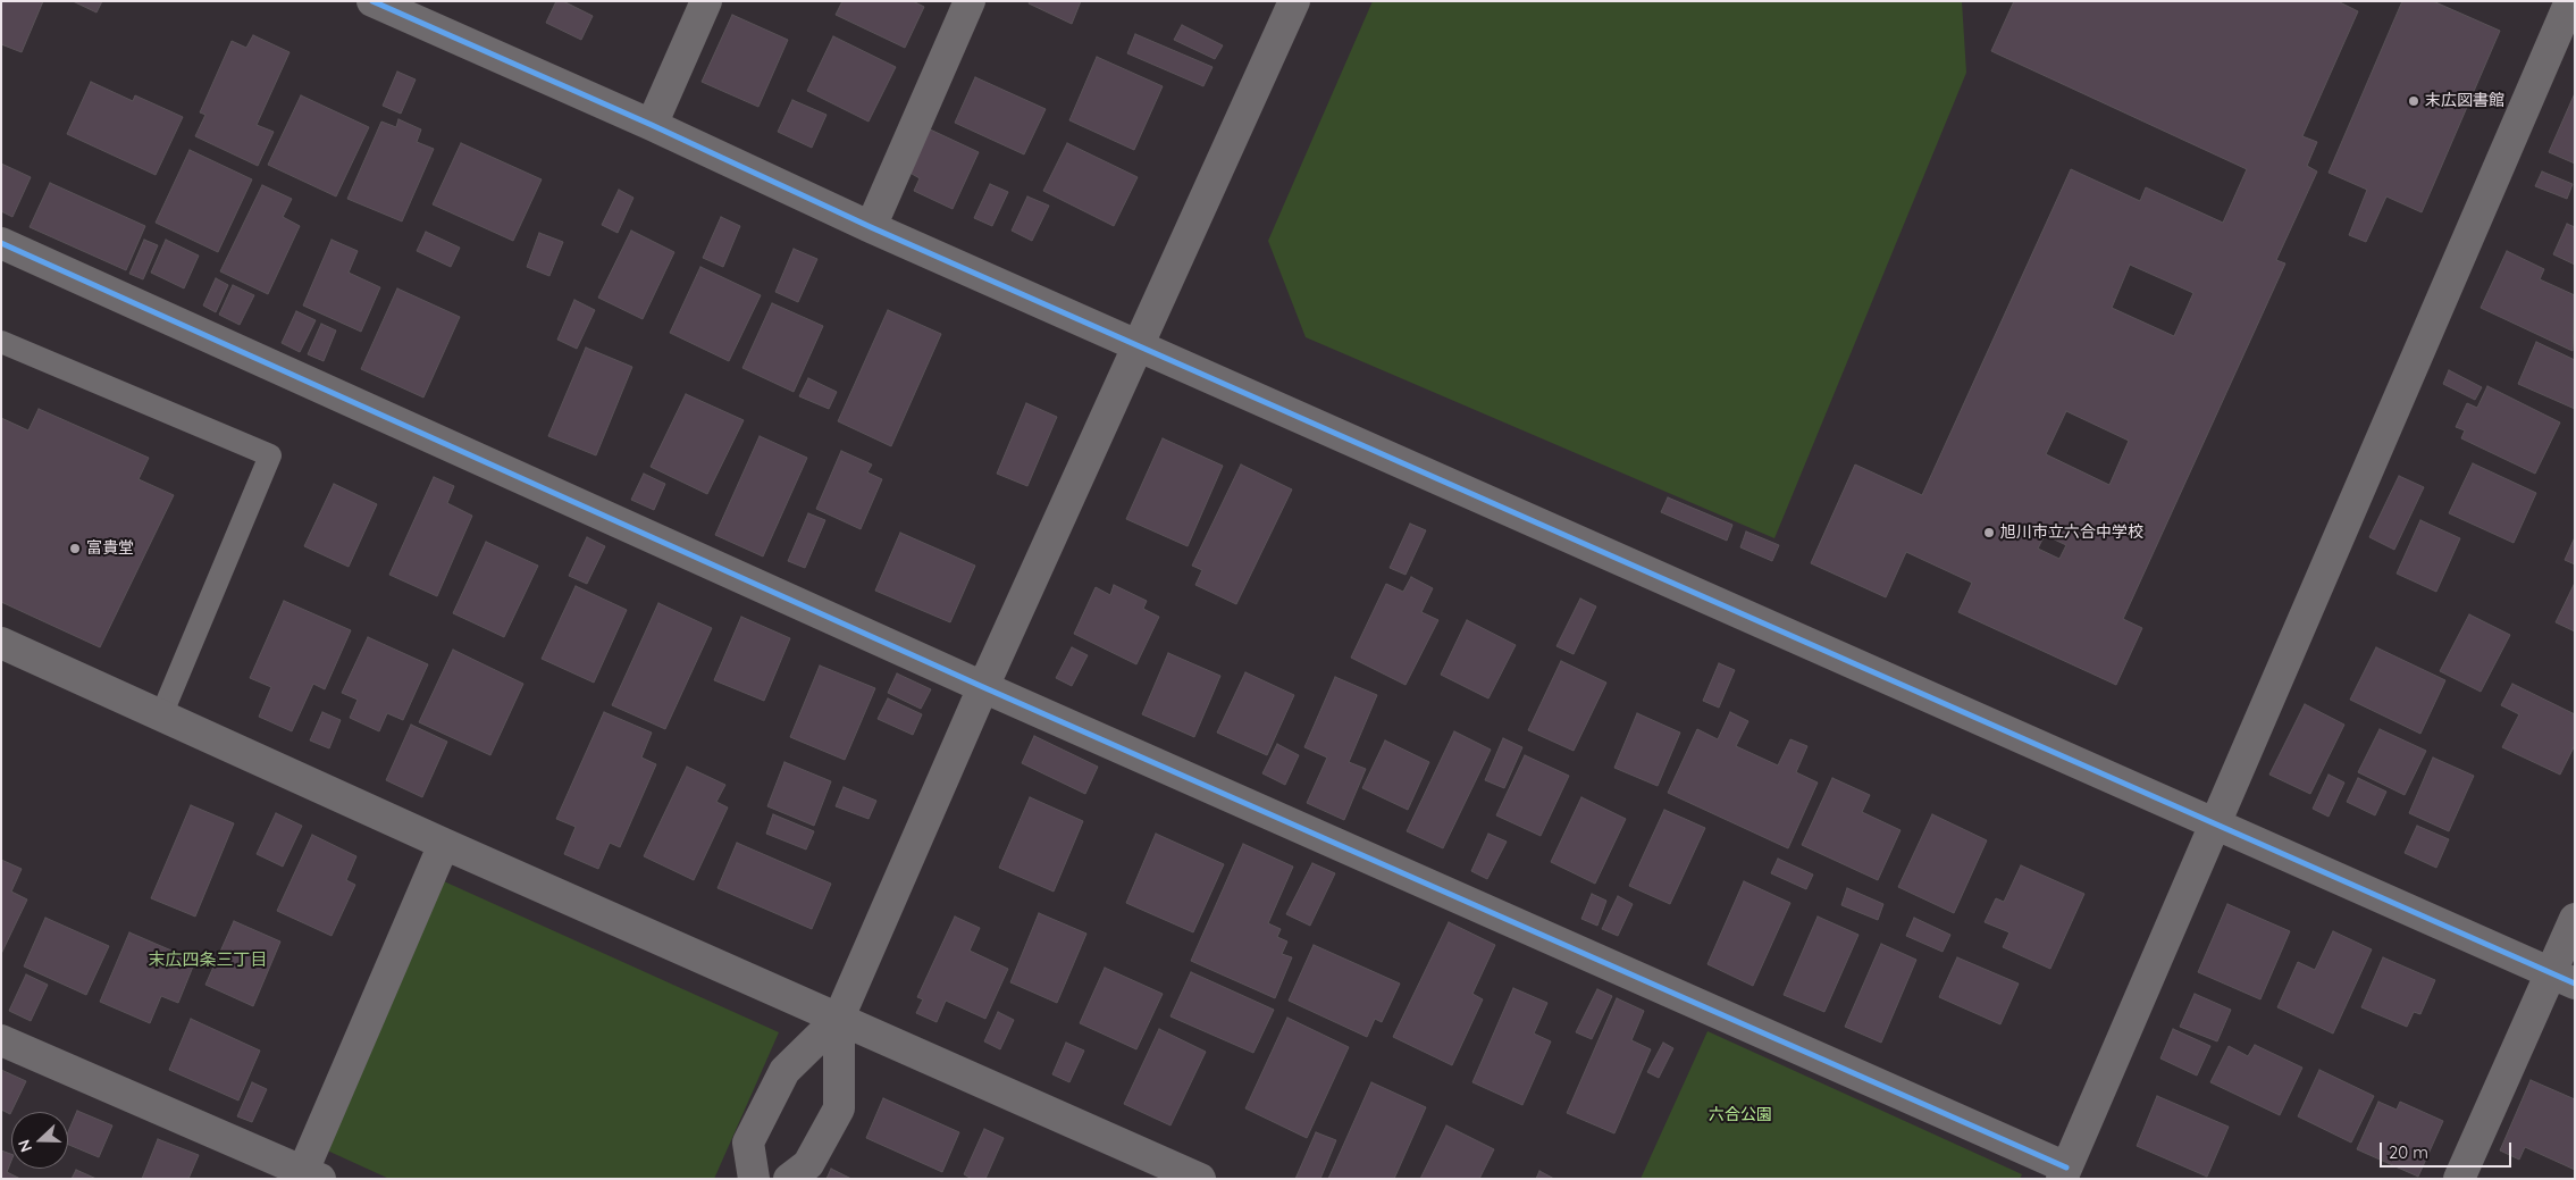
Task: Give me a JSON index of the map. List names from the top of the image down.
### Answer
{
  "districts": ["末広四条三丁目"],
  "parks": ["六合公園"],
  "places": ["末広図書館", "旭川市立六合中学校", "富貴堂"],
  "scale_bar": "20 m",
  "north": "left"
}
